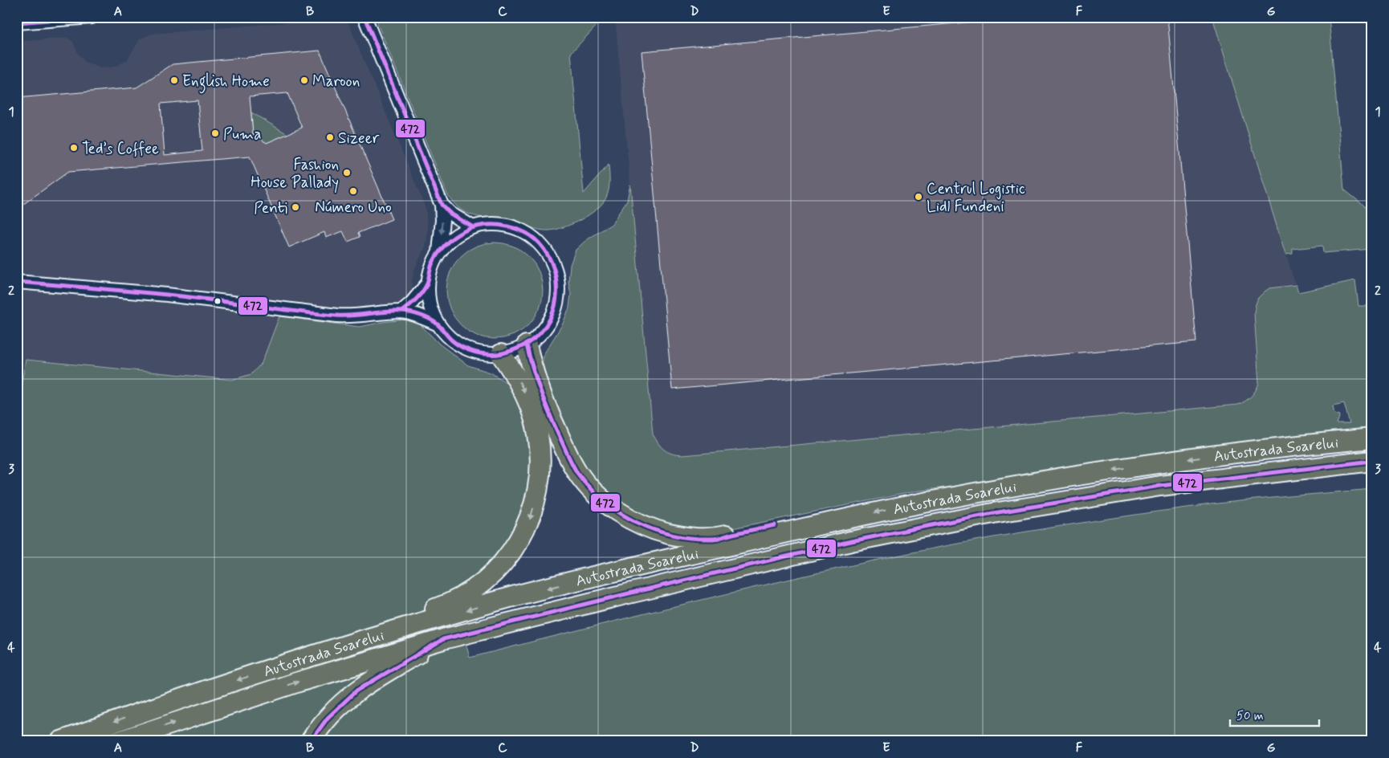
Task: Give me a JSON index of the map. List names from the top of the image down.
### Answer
{
  "streets": {
    "highway": ["Autostrada Soarelui"]
  },
  "places": [
    "English Home",
    "Maroon",
    "Puma",
    "Sizeer",
    "Ted’s Coffee",
    "Fashion House Pallady",
    "Número Uno",
    "Centrul Logistic Lidl Fundeni",
    "Penti"
  ],
  "lines": ["transit line 472"],
  "scale_bar": "50 m",
  "grid": {
    "columns": [
      "A",
      "B",
      "C",
      "D",
      "E",
      "F",
      "G"
    ],
    "rows": [
      "1",
      "2",
      "3",
      "4"
    ]
  }
}
